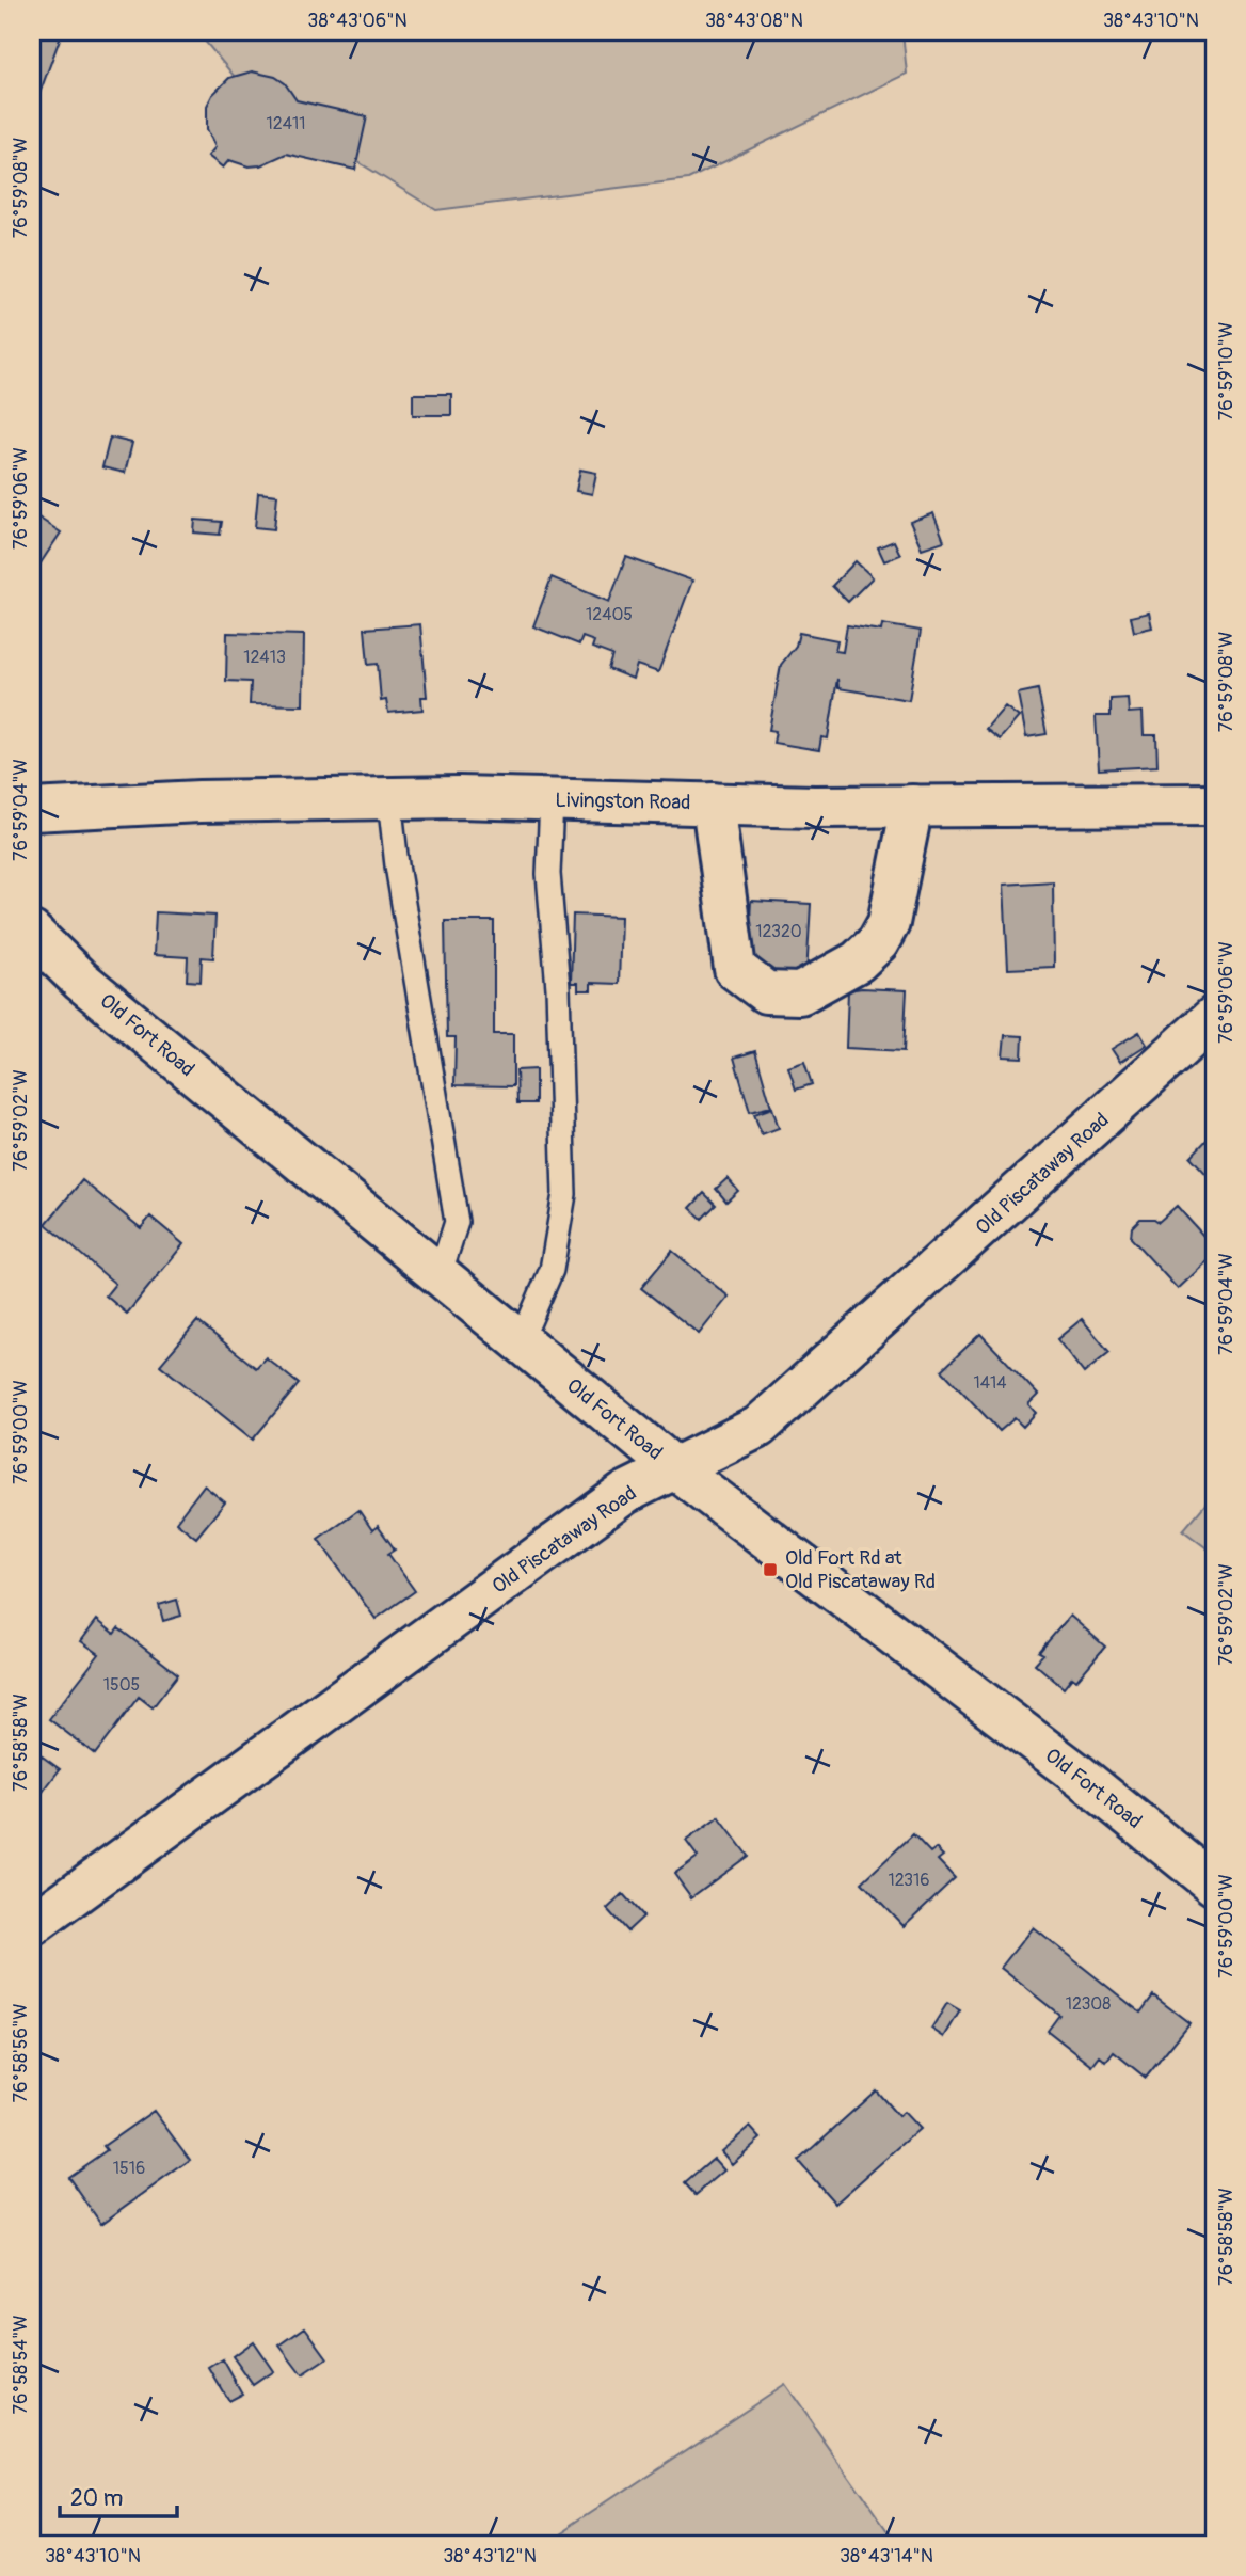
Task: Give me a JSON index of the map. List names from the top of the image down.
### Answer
{
  "streets": {
    "main road": ["Livingston Road", "Old Fort Road", "Old Piscataway Road"]
  },
  "crossings": [
    ["Old Fort Road", "Old Piscataway Road"]
  ],
  "places": {
    "transit": ["Old Fort Rd at Old Piscataway Rd"]
  },
  "house_numbers": [
    "12411",
    "12405",
    "12413",
    "12320",
    "1414",
    "1505",
    "12316",
    "12308",
    "1516"
  ],
  "scale_bar": "20 m",
  "coordinates": [
    "38°43'06\"N",
    "38°43'08\"N",
    "38°43'10\"N",
    "76°59'08\"W",
    "76°59'10\"W",
    "76°59'06\"W",
    "76°59'04\"W",
    "76°59'02\"W",
    "76°59'00\"W",
    "76°58'58\"W",
    "76°58'56\"W",
    "76°58'54\"W",
    "38°43'12\"N",
    "38°43'14\"N"
  ]
}
